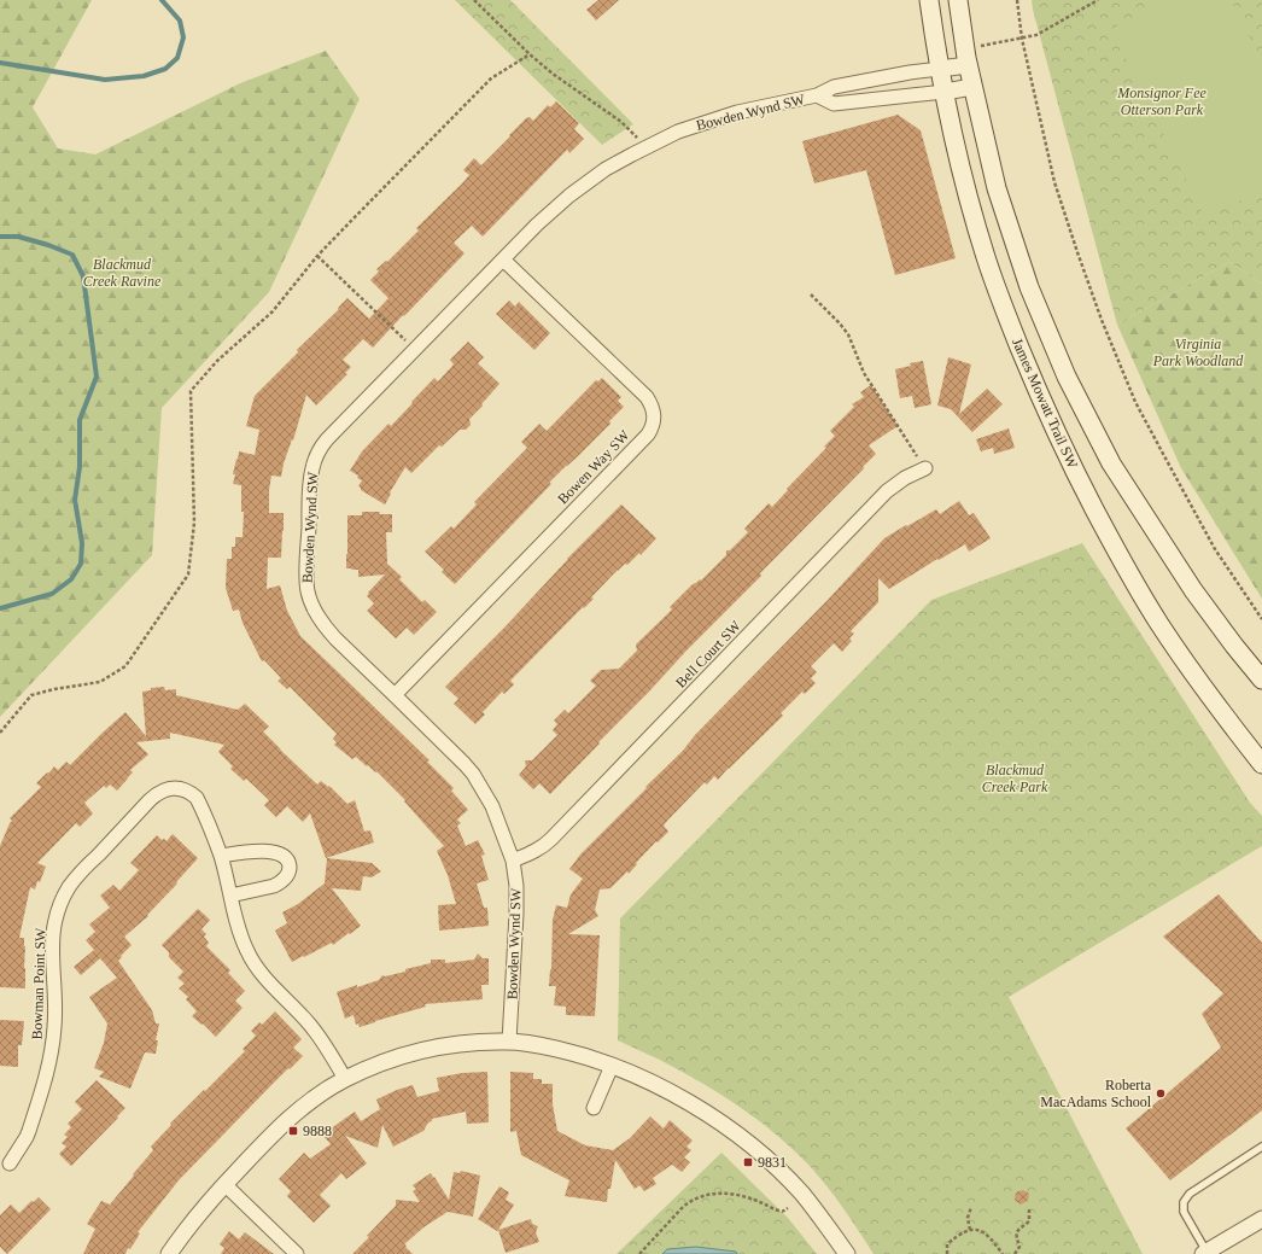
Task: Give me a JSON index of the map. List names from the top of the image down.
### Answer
{
  "streets": {
    "main road": ["James Mowatt Trail SW"],
    "street": [
      "Bowden Wynd SW",
      "Bowen Way SW",
      "Bell Court SW",
      "Bowman Point SW"
    ]
  },
  "crossings": [
    ["Bowden Wynd SW", "James Mowatt Trail SW"],
    ["Bowden Wynd SW", "Bowen Way SW"],
    ["Bowden Wynd SW", "Bell Court SW"]
  ],
  "parks": [
    "Monsignor Fee Otterson Park",
    "Blackmud Creek Ravine",
    "Virginia Park Woodland",
    "Blackmud Creek Park"
  ],
  "places": {
    "other": ["Roberta MacAdams School"],
    "transit": ["9888", "9831"]
  }
}
